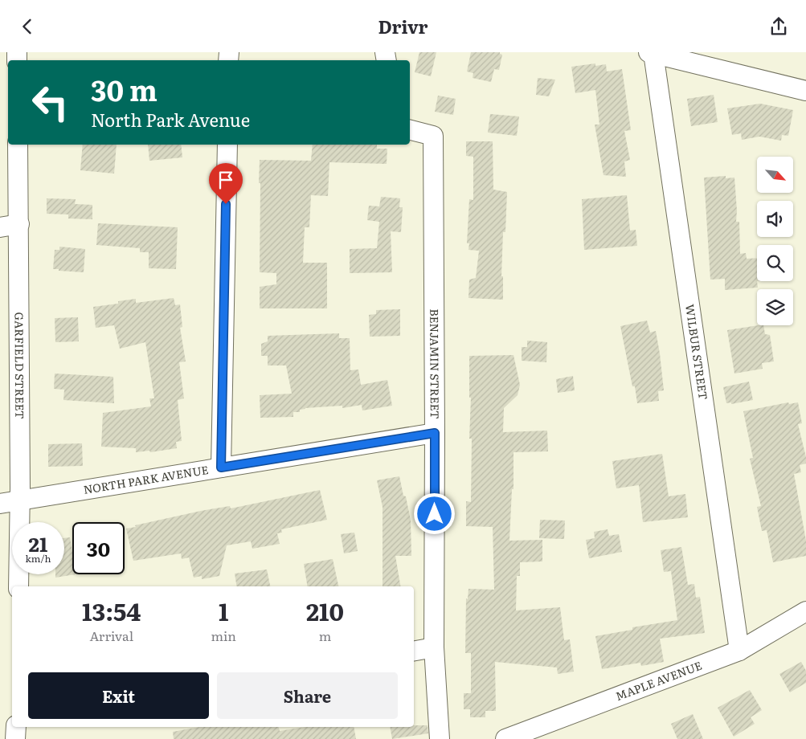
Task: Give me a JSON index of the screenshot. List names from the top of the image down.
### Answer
{
  "streets": {
    "street": [
      "WILBUR STREET",
      "BENJAMIN STREET",
      "GARFIELD STREET",
      "NORTH PARK AVENUE",
      "MAPLE AVENUE"
    ]
  },
  "crossings": [
    ["WILBUR STREET", "MAPLE AVENUE"],
    ["BENJAMIN STREET", "NORTH PARK AVENUE"],
    ["GARFIELD STREET", "NORTH PARK AVENUE"]
  ],
  "north": "bottom right",
  "page": {
    "header": "Drivr",
    "turn": ["30 m", "North Park Avenue"],
    "speed": "21 km/h",
    "limit": "30",
    "eta": [
      "13:54",
      "Arrival",
      "1",
      "min",
      "210",
      "m"
    ],
    "buttons": ["Exit", "Share"]
  }
}
